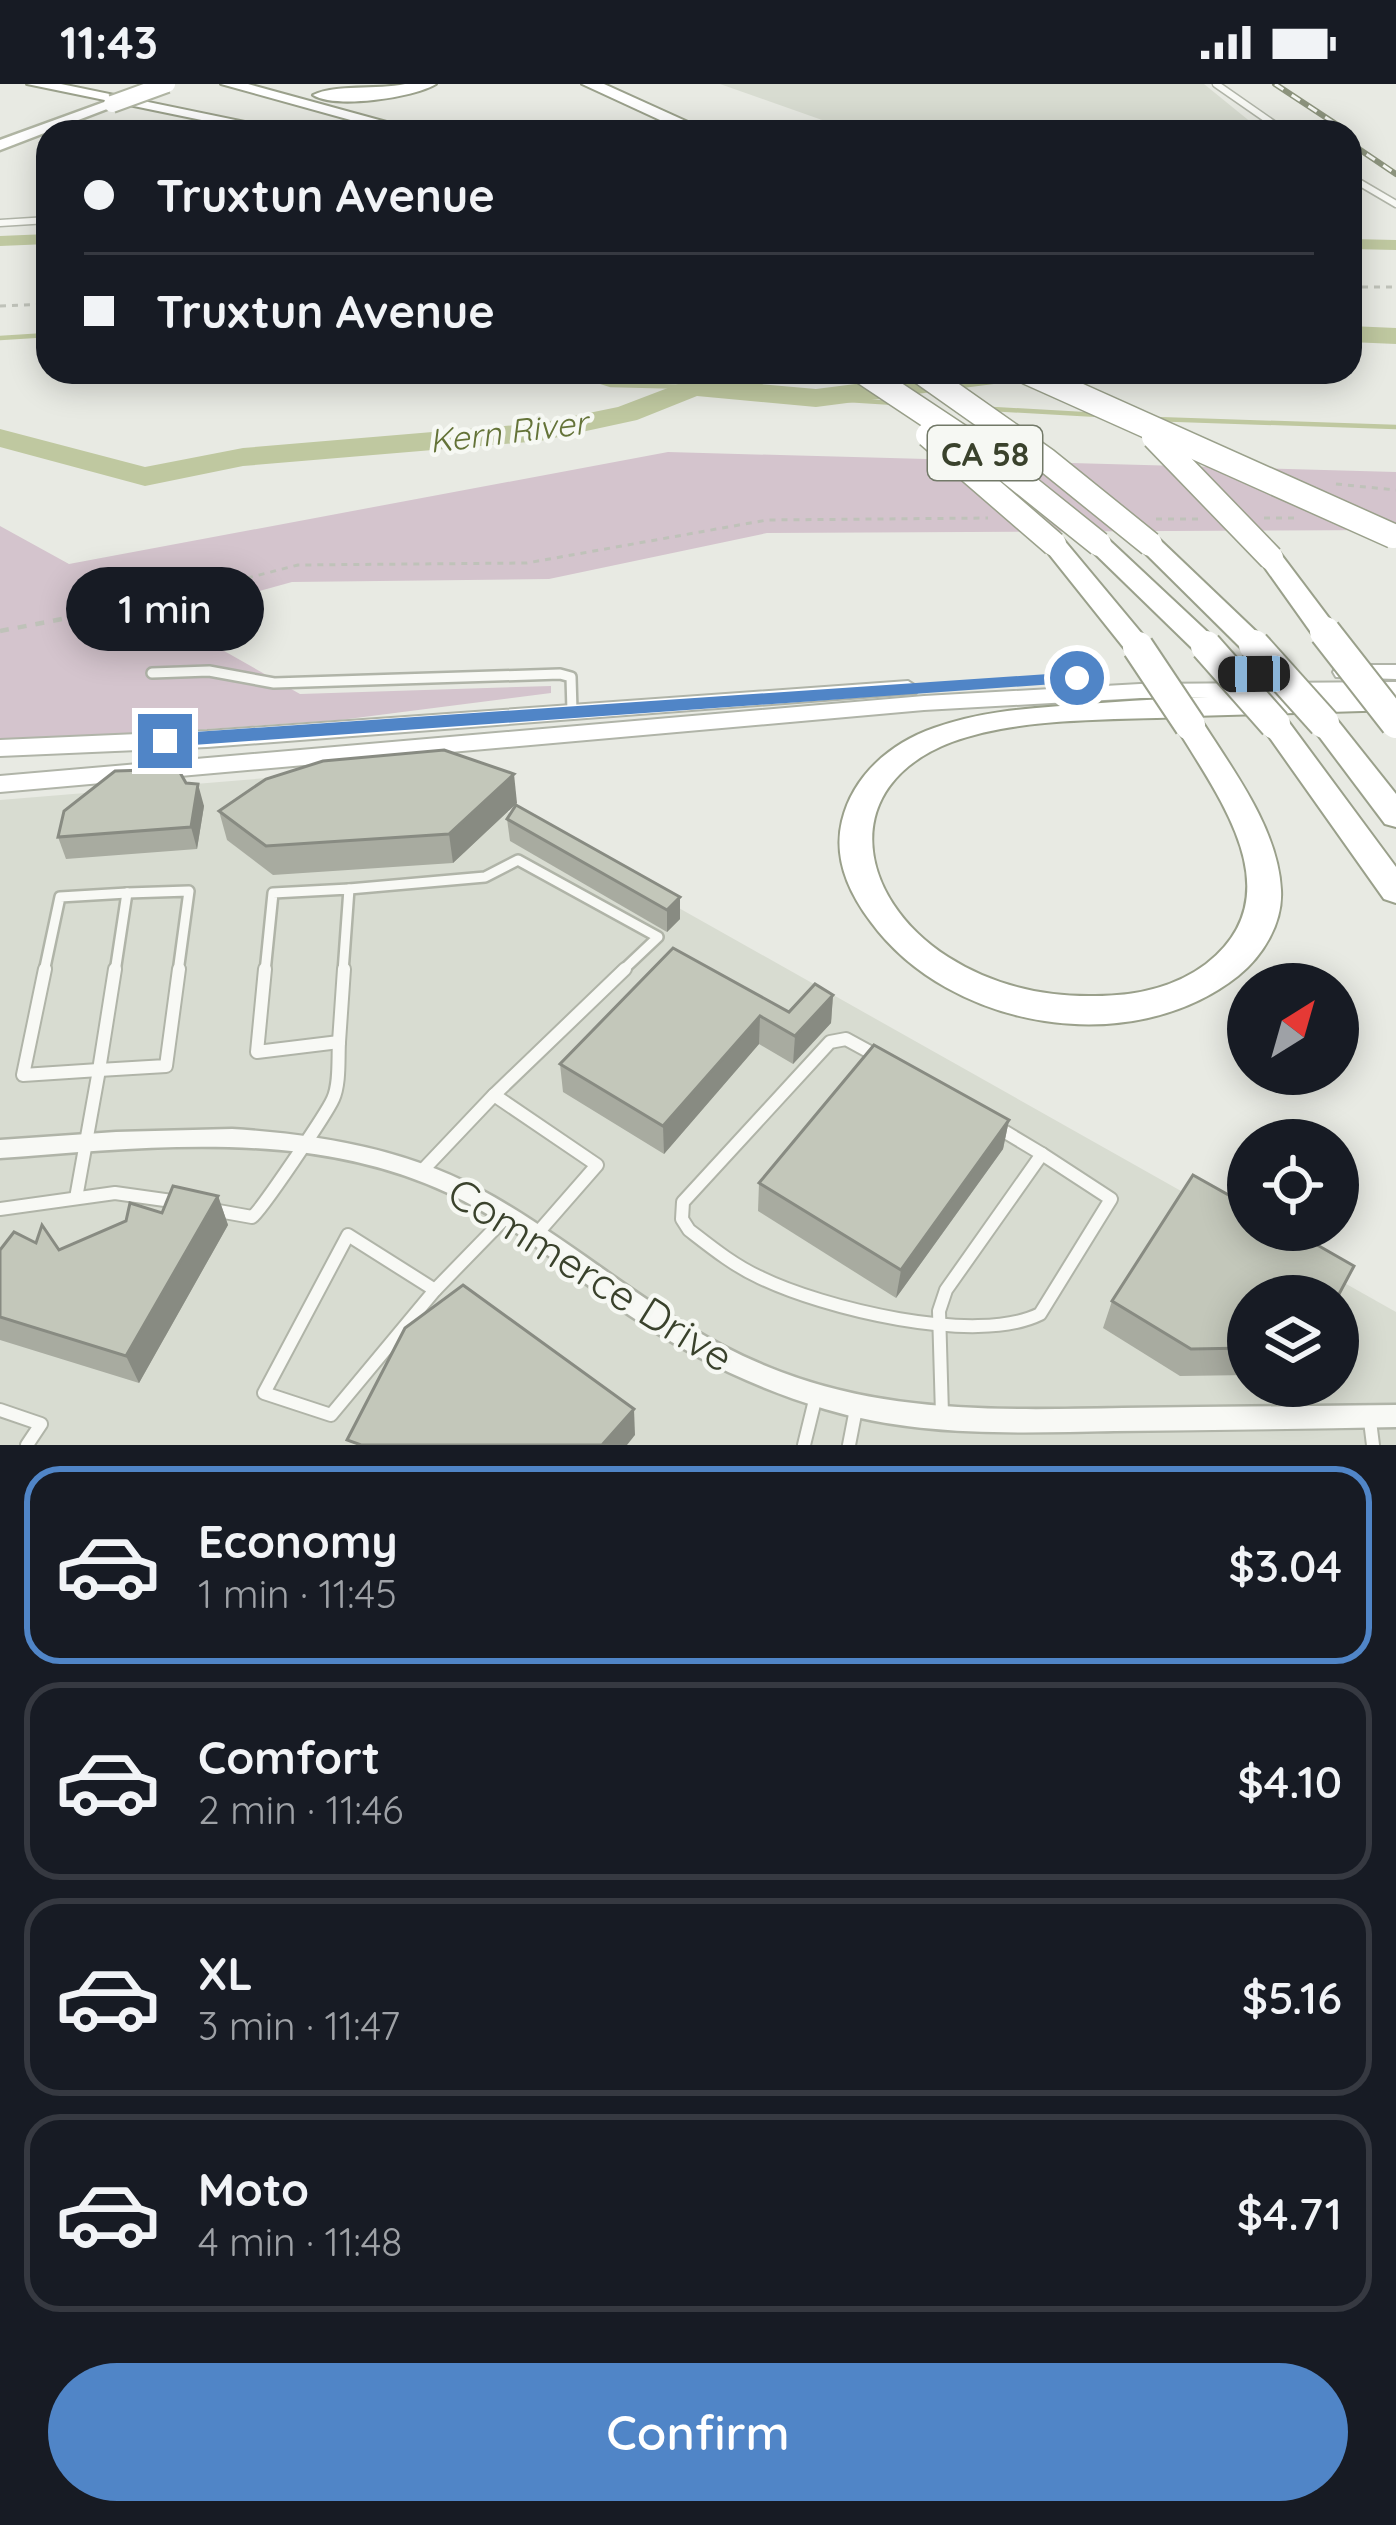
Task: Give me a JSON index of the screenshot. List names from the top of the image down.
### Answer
{
  "streets": {
    "highway": ["CA 58"],
    "street": ["Commerce Drive"]
  },
  "water": ["Kern River"],
  "north": "top right",
  "page": {
    "status": "11:43",
    "banner": ["Truxtun Avenue", "Truxtun Avenue"],
    "bubble": "1 min",
    "list": [
      {
        "name": "Economy",
        "note": "1 min · 11:45",
        "value": "$3.04"
      },
      {
        "name": "Comfort",
        "note": "2 min · 11:46",
        "value": "$4.10"
      },
      {
        "name": "XL",
        "note": "3 min · 11:47",
        "value": "$5.16"
      },
      {
        "name": "Moto",
        "note": "4 min · 11:48",
        "value": "$4.71"
      }
    ],
    "buttons": "Confirm"
  }
}
